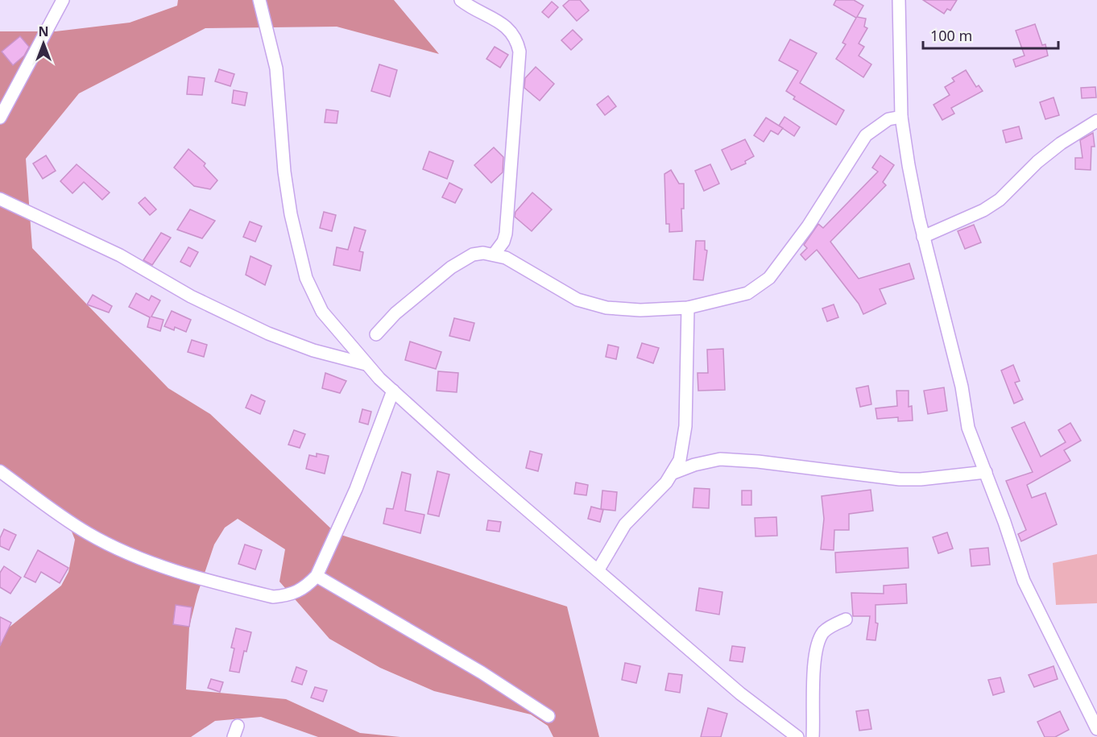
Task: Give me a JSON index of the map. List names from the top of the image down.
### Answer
{
  "scale_bar": "100 m",
  "north": "top"
}
